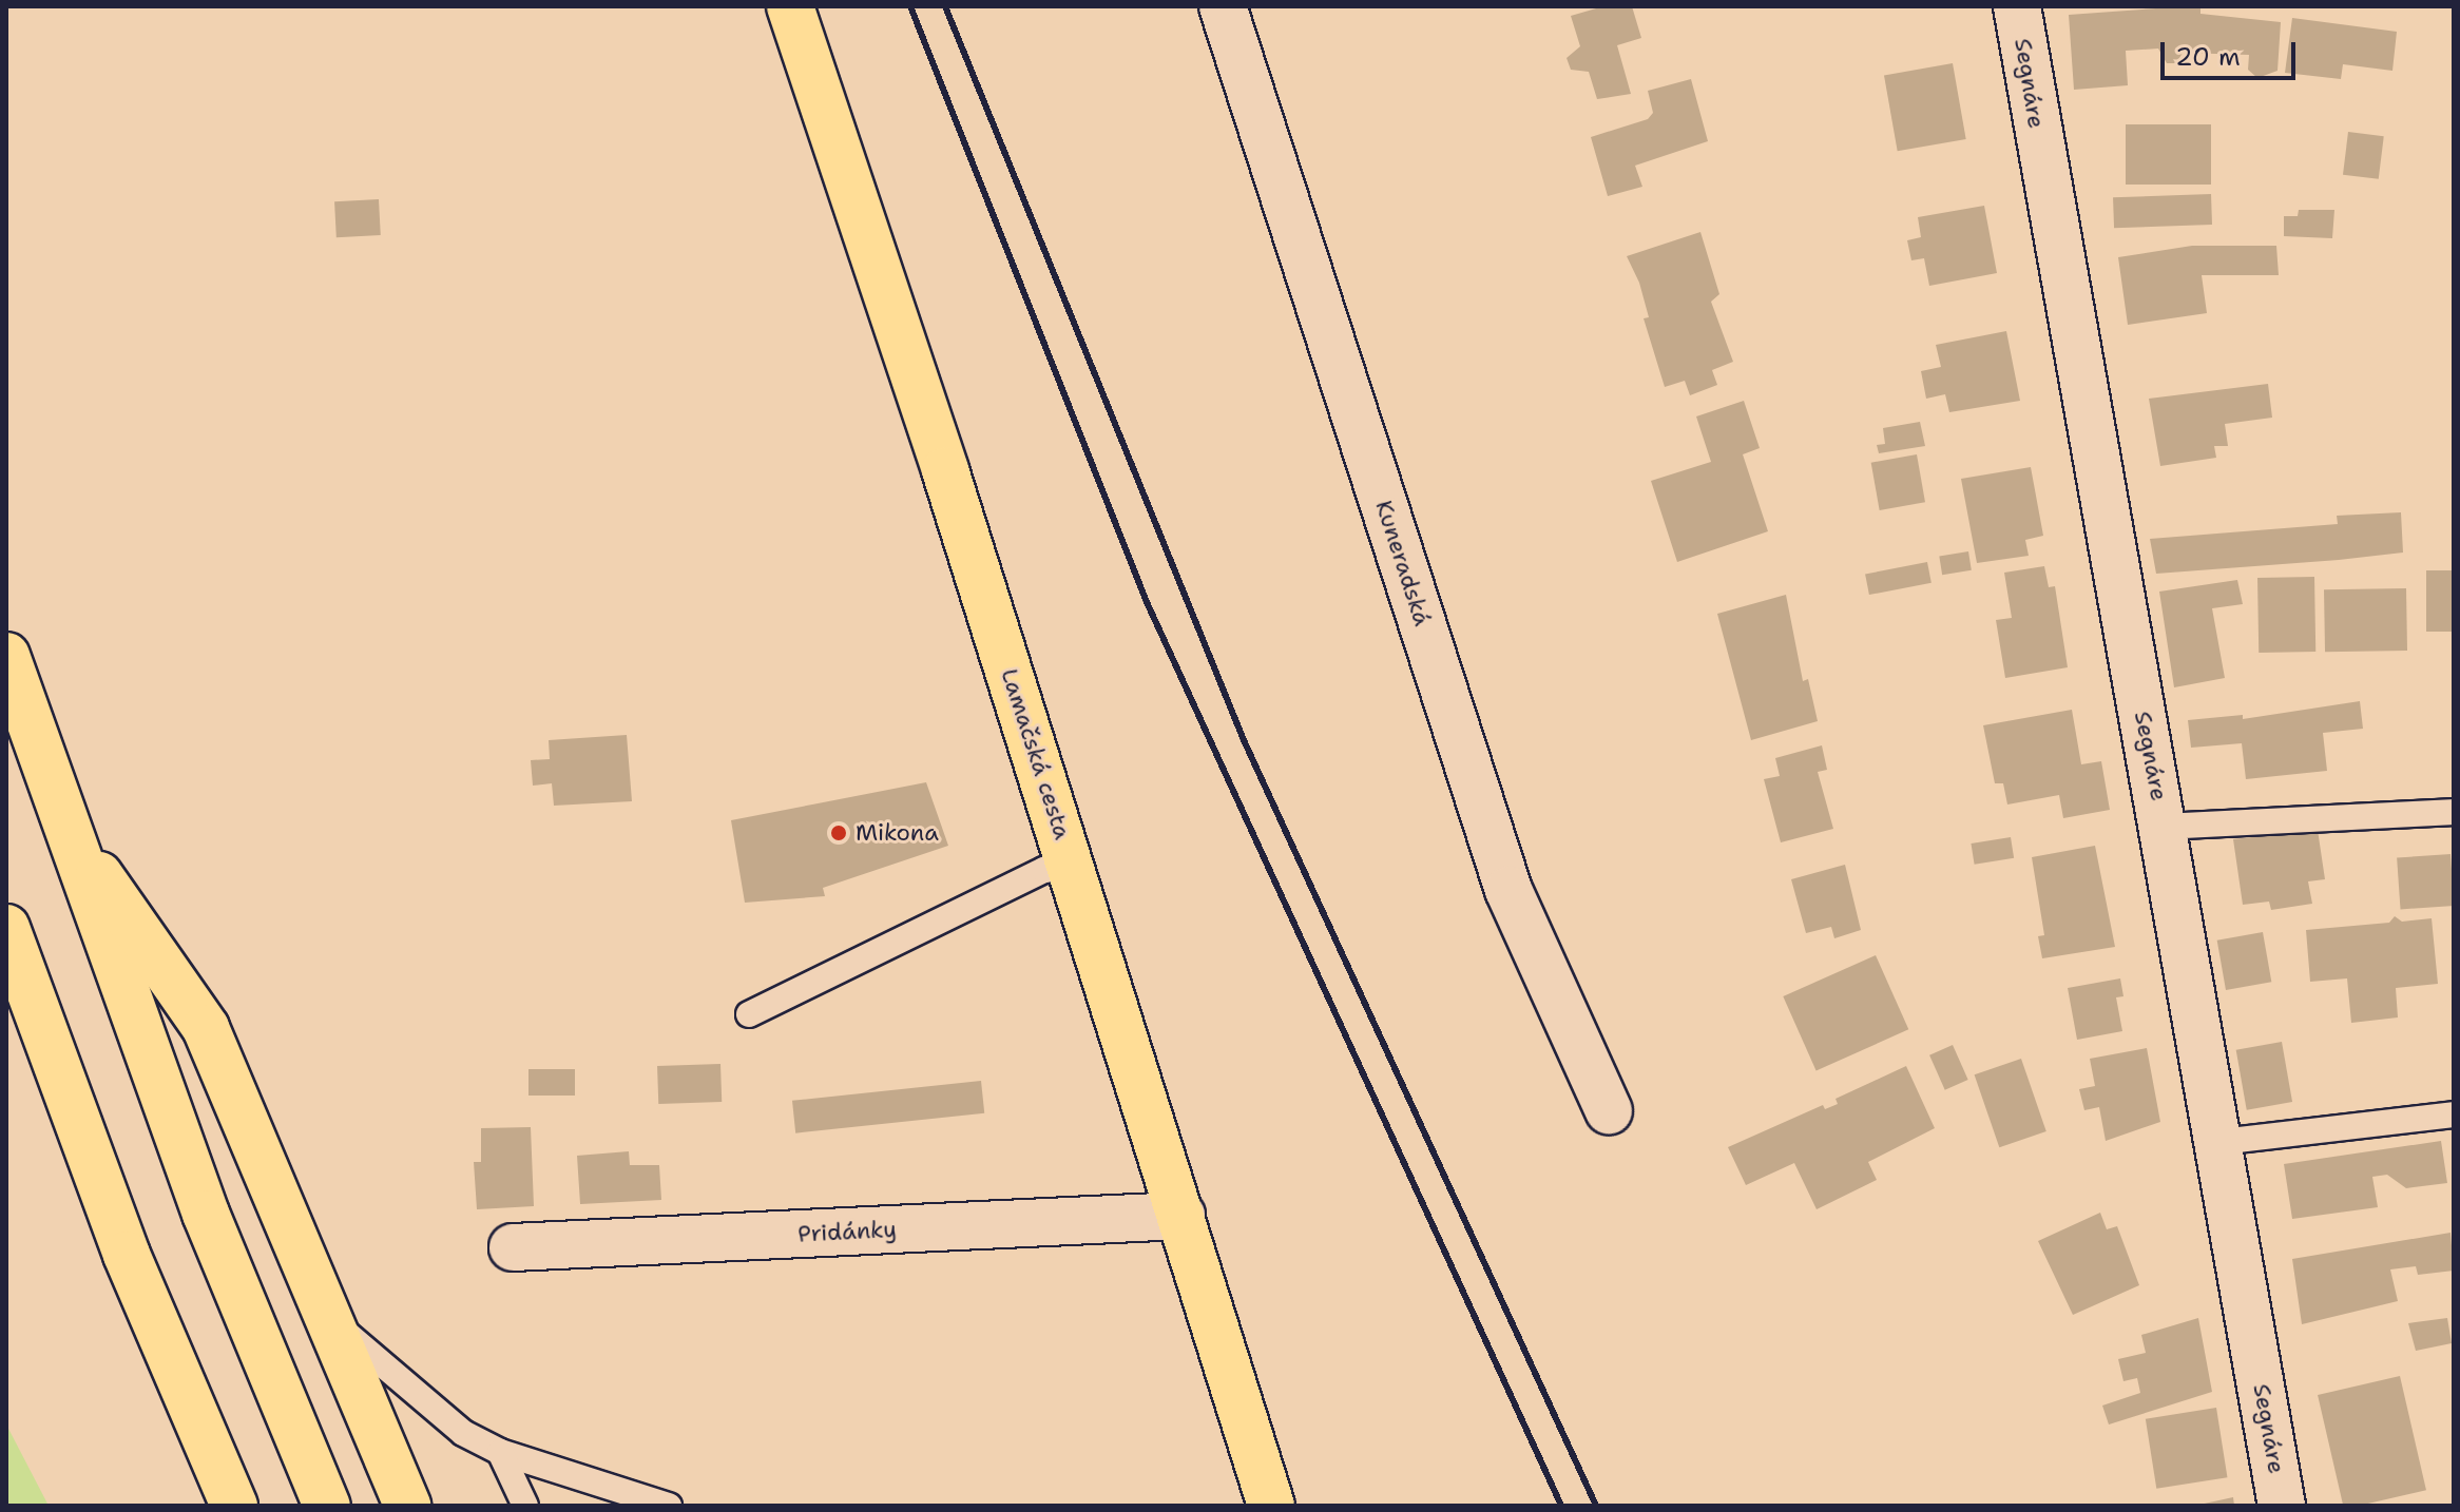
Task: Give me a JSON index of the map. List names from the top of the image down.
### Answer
{
  "streets": {
    "main road": ["Lamačská cesta"],
    "street": ["Segnáre", "Kuneradská", "Pridánky"]
  },
  "crossings": [
    ["Lamačská cesta", "Pridánky"]
  ],
  "places": ["Mikona"],
  "scale_bar": "20 m"
}
